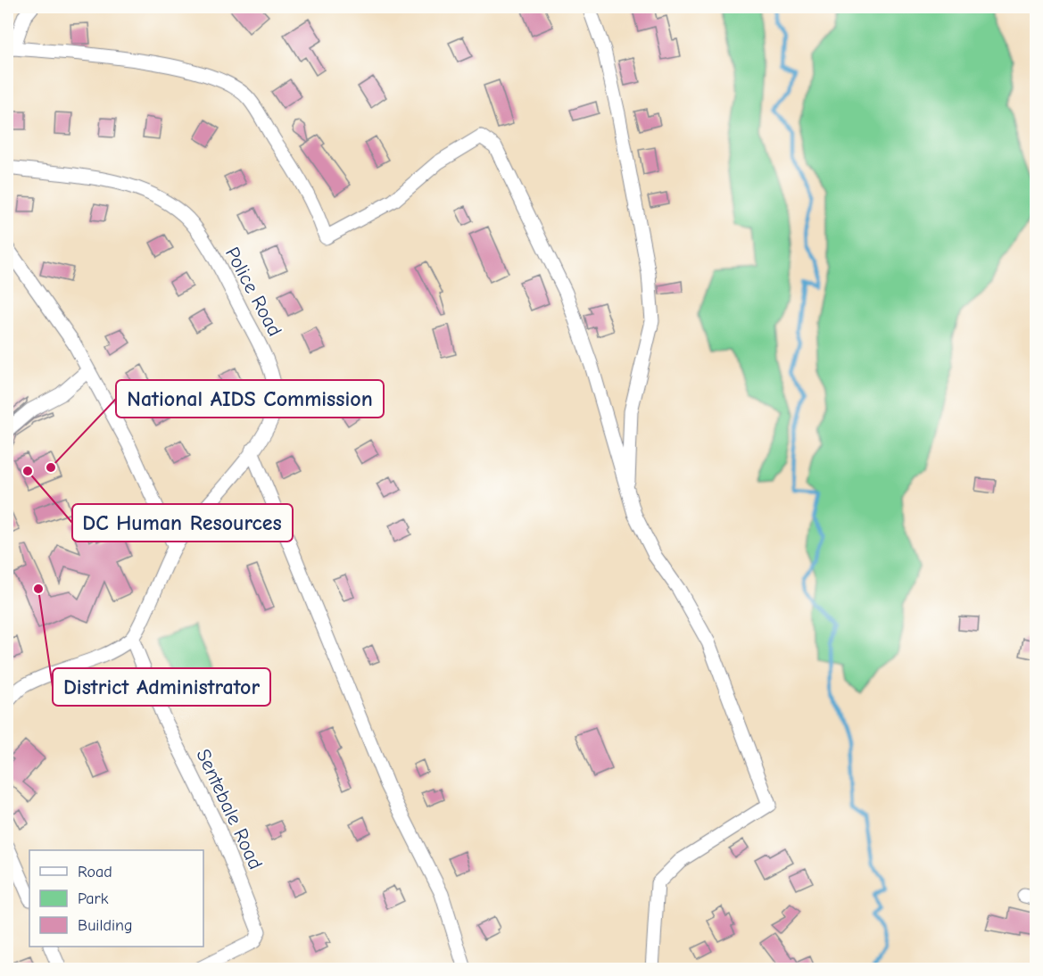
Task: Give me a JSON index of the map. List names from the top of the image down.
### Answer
{
  "streets": {
    "street": ["Police Road", "Sentebale Road"]
  },
  "crossings": [
    ["Police Road", "Sentebale Road"]
  ],
  "places": ["National AIDS Commission", "DC Human Resources", "District Administrator"],
  "legend": ["Road", "Park", "Building"]
}
